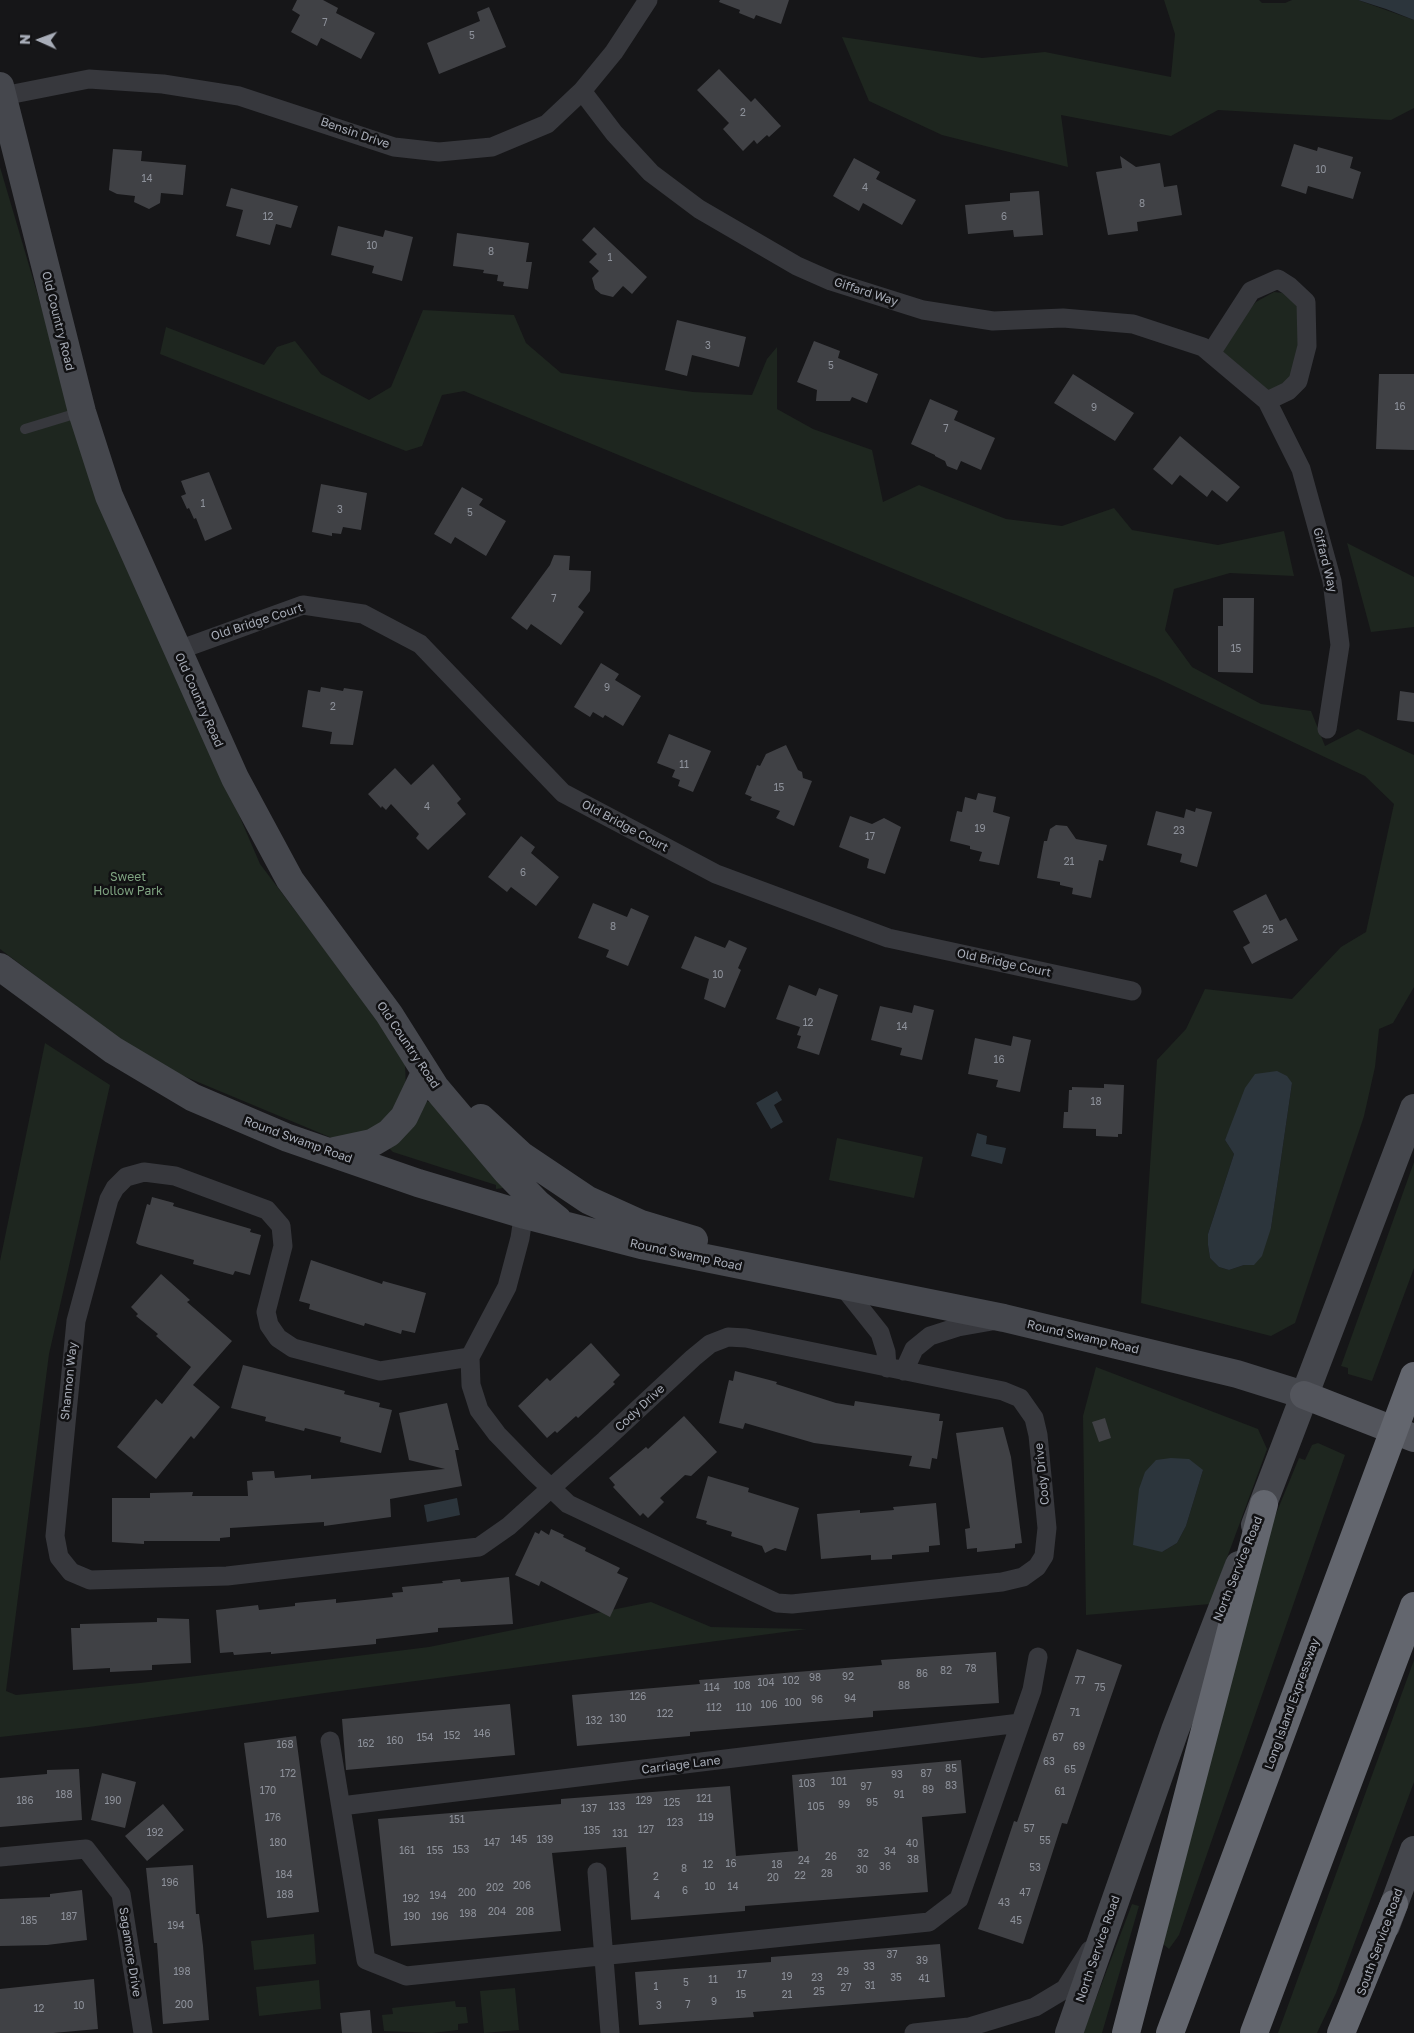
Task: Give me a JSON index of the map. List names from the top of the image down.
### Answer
{
  "streets": {
    "highway": ["Long Island Expressway"],
    "main road": [
      "Old Country Road",
      "Round Swamp Road",
      "North Service Road",
      "South Service Road"
    ],
    "street": [
      "Bensin Drive",
      "Giffard Way",
      "Old Bridge Court",
      "Shannon Way",
      "Cody Drive",
      "Carriage Lane",
      "Sagamore Drive"
    ]
  },
  "crossings": [
    ["Bensin Drive", "Giffard Way"],
    ["Bensin Drive", "Old Country Road"],
    ["Old Country Road", "Old Bridge Court"],
    ["Old Country Road", "Round Swamp Road"],
    ["Old Country Road", "Cody Drive"],
    ["Round Swamp Road", "Cody Drive"],
    ["Round Swamp Road", "North Service Road"],
    ["Shannon Way", "Cody Drive"]
  ],
  "parks": ["Sweet Hollow Park"],
  "house_numbers": [
    "7",
    "5",
    "2",
    "10",
    "14",
    "4",
    "8",
    "12",
    "6",
    "10",
    "8",
    "1",
    "3",
    "5",
    "16",
    "9",
    "7",
    "1",
    "3",
    "5",
    "7",
    "15",
    "9",
    "2",
    "11",
    "15",
    "4",
    "19",
    "23",
    "17",
    "21",
    "6",
    "8",
    "25",
    "10",
    "12",
    "14",
    "16",
    "18",
    "78",
    "82",
    "86",
    "92",
    "98",
    "102",
    "77",
    "104",
    "108",
    "88",
    "114",
    "75",
    "126",
    "94",
    "96",
    "100",
    "106",
    "112",
    "110",
    "71",
    "122",
    "130",
    "132",
    "146",
    "152",
    "154",
    "67",
    "160",
    "162",
    "168",
    "69",
    "63",
    "85",
    "65",
    "172",
    "87",
    "93",
    "101",
    "103",
    "83",
    "97",
    "89",
    "170",
    "61",
    "188",
    "91",
    "121",
    "186",
    "190",
    "129",
    "125",
    "95",
    "99",
    "133",
    "105",
    "137",
    "176",
    "119",
    "151",
    "123",
    "57",
    "127",
    "135",
    "192",
    "131",
    "145",
    "139",
    "55",
    "180",
    "147",
    "40",
    "153",
    "161",
    "155",
    "34",
    "32",
    "26",
    "38",
    "24",
    "16",
    "12",
    "18",
    "36",
    "53",
    "8",
    "30",
    "28",
    "184",
    "22",
    "2",
    "20",
    "196",
    "206",
    "10",
    "14",
    "202",
    "6",
    "200",
    "47",
    "188",
    "194",
    "4",
    "192",
    "43",
    "204",
    "208",
    "198",
    "187",
    "190",
    "196",
    "185",
    "45",
    "194",
    "37",
    "39",
    "33",
    "198",
    "29",
    "17",
    "19",
    "23",
    "35",
    "41",
    "11",
    "5",
    "31",
    "1",
    "27",
    "25",
    "15",
    "21",
    "9",
    "200",
    "7",
    "10",
    "3",
    "12"
  ],
  "north": "left"
}
